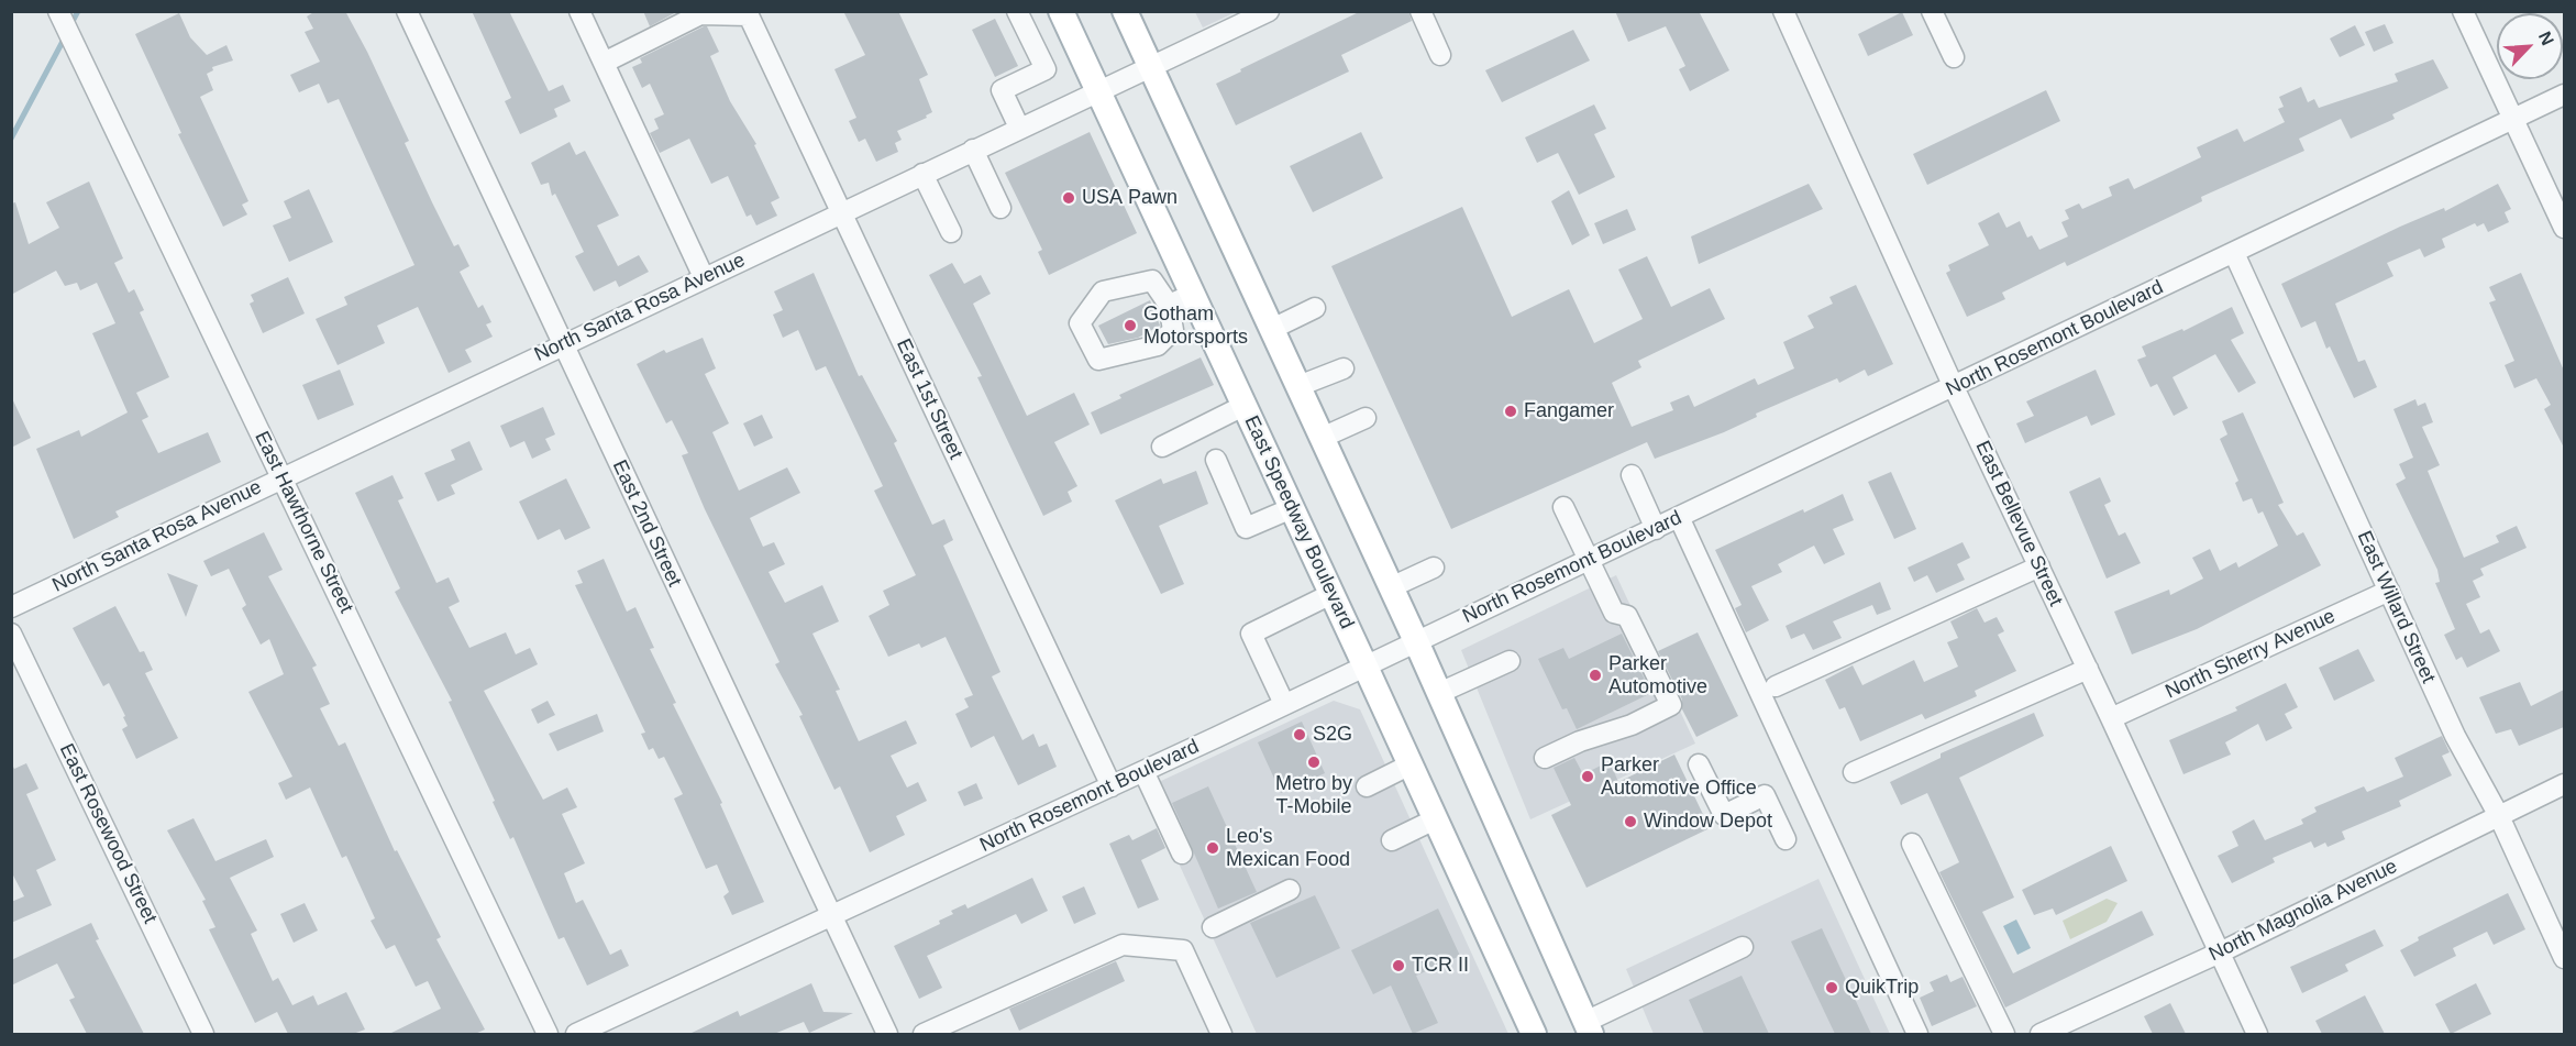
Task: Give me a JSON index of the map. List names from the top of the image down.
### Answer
{
  "streets": {
    "main road": ["East Speedway Boulevard"],
    "street": [
      "North Santa Rosa Avenue",
      "North Rosemont Boulevard",
      "East 1st Street",
      "East Hawthorne Street",
      "East 2nd Street",
      "East Bellevue Street",
      "East Willard Street",
      "North Sherry Avenue",
      "East Rosewood Street",
      "North Magnolia Avenue"
    ]
  },
  "crossings": [
    ["North Santa Rosa Avenue", "East 1st Street"],
    ["North Santa Rosa Avenue", "East Hawthorne Street"],
    ["North Santa Rosa Avenue", "East Speedway Boulevard"],
    ["North Santa Rosa Avenue", "East 2nd Street"],
    ["North Rosemont Boulevard", "East 1st Street"],
    ["North Rosemont Boulevard", "East Speedway Boulevard"],
    ["North Rosemont Boulevard", "East 2nd Street"],
    ["North Rosemont Boulevard", "East Bellevue Street"],
    ["North Rosemont Boulevard", "East Willard Street"],
    ["East Bellevue Street", "North Sherry Avenue"],
    ["East Bellevue Street", "North Magnolia Avenue"],
    ["East Willard Street", "North Sherry Avenue"],
    ["East Willard Street", "North Magnolia Avenue"]
  ],
  "places": [
    "USA Pawn",
    "Gotham Motorsports",
    "Fangamer",
    "Parker Automotive",
    "S2G",
    "Metro by T-Mobile",
    "Parker Automotive Office",
    "Window Depot",
    "Leo's Mexican Food",
    "TCR II",
    "QuikTrip"
  ],
  "north": "top right"
}
